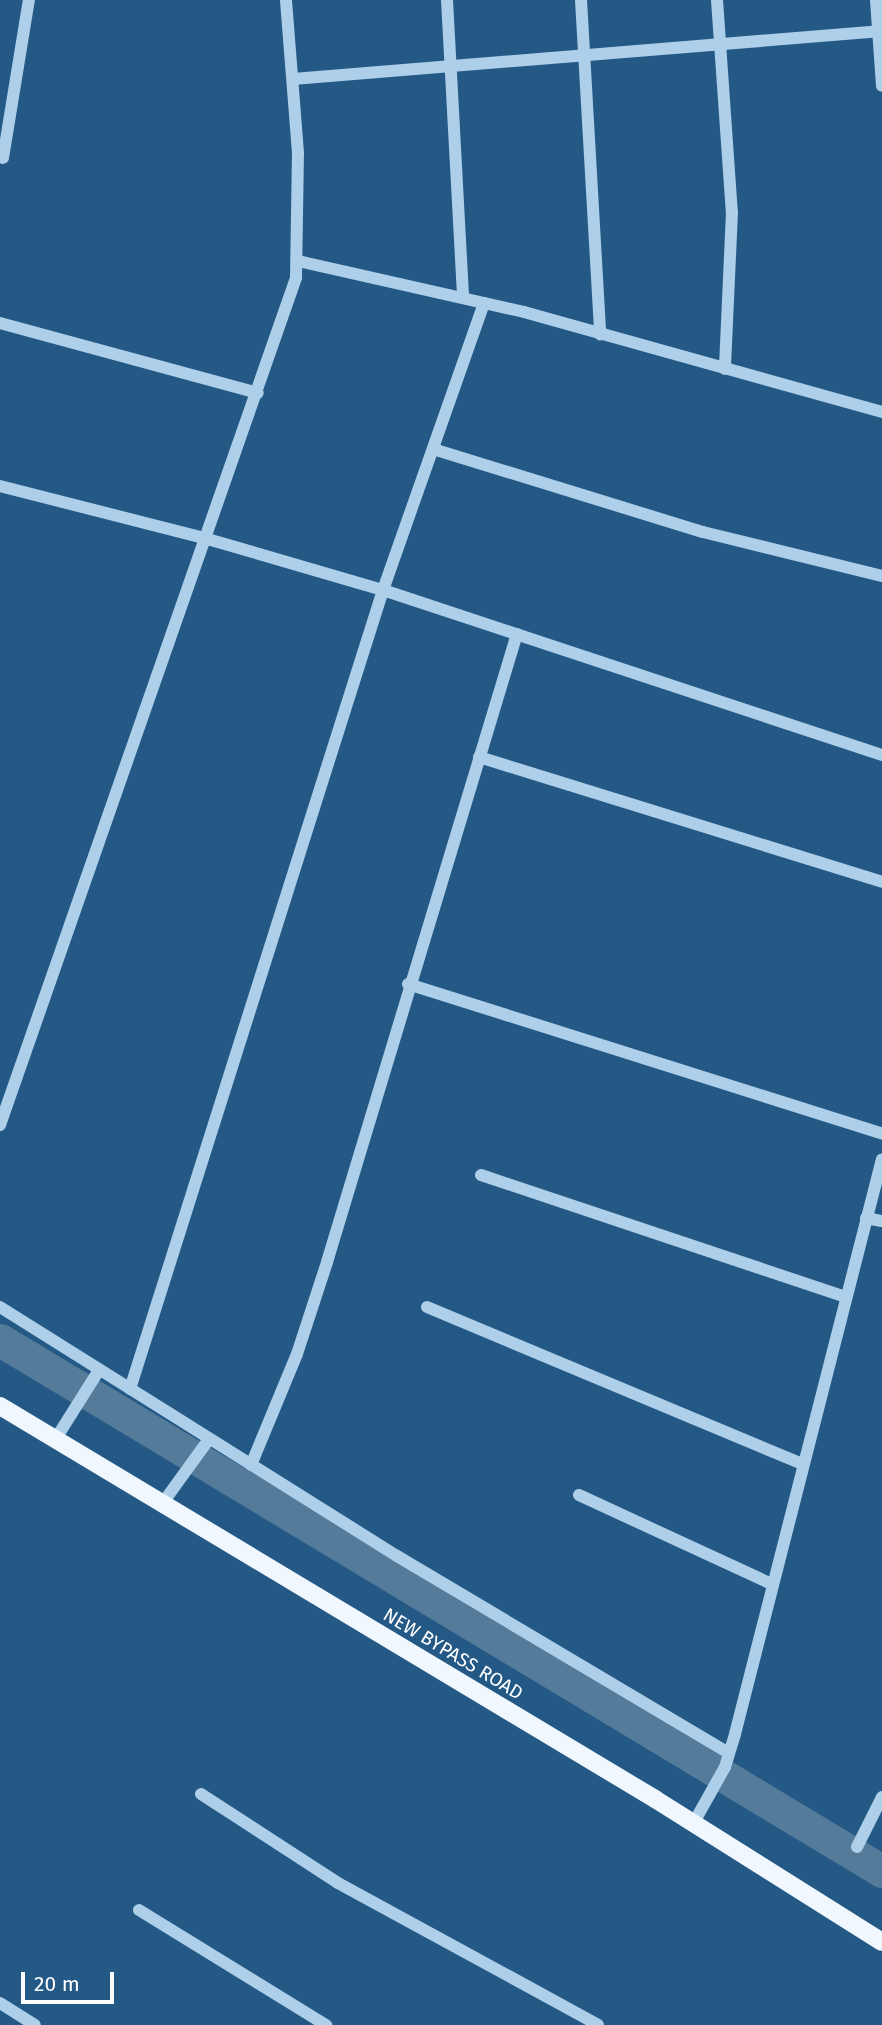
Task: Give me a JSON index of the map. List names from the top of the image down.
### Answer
{
  "streets": {
    "main road": ["NEW BYPASS ROAD"]
  },
  "scale_bar": "20 m"
}
